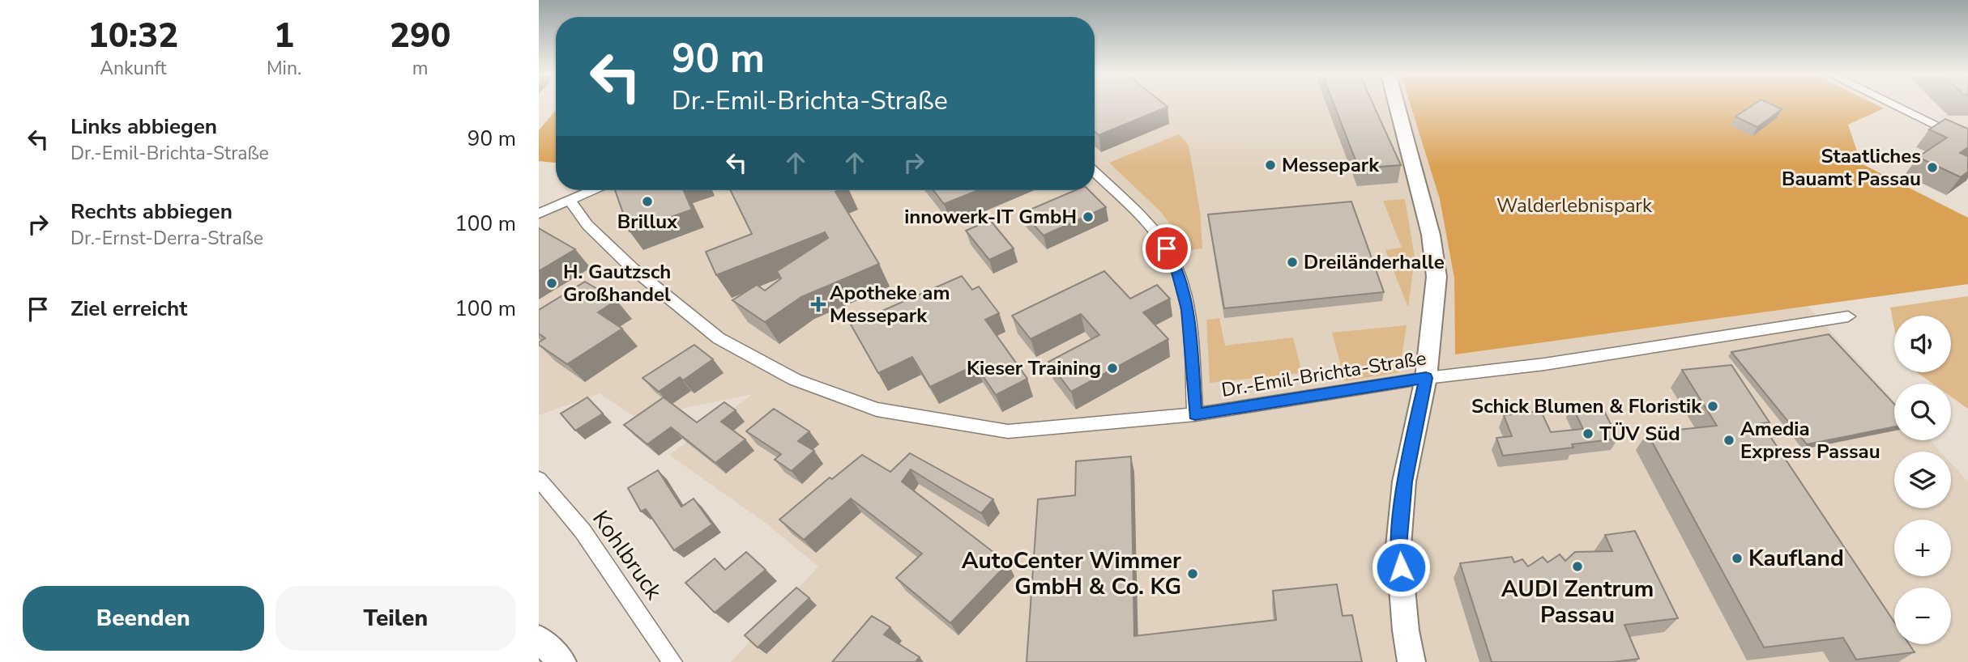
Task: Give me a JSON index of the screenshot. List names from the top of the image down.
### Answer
{
  "streets": {
    "street": ["Dr.-Emil-Brichta-Straße", "Kohlbruck"]
  },
  "parks": ["Walderlebnispark"],
  "places": {
    "other": [
      "Messepark",
      "Staatliches Bauamt Passau",
      "Brillux",
      "innowerk-IT GmbH",
      "Dreiländerhalle",
      "H. Gautzsch Großhandel",
      "Kieser Training",
      "Schick Blumen & Floristik",
      "TÜV Süd",
      "Amedia Express Passau",
      "Kaufland",
      "AUDI Zentrum Passau",
      "AutoCenter Wimmer GmbH & Co. KG"
    ],
    "health": ["Apotheke am Messepark"]
  },
  "page": {
    "eta": [
      "10:32",
      "Ankunft",
      "1",
      "Min.",
      "290",
      "m"
    ],
    "turn": ["90 m", "Dr.-Emil-Brichta-Straße"],
    "list": [
      {
        "name": "Links abbiegen",
        "note": "Dr.-Emil-Brichta-Straße",
        "value": "90 m"
      },
      {
        "name": "Rechts abbiegen",
        "note": "Dr.-Ernst-Derra-Straße",
        "value": "100 m"
      },
      {
        "name": "Ziel erreicht",
        "value": "100 m"
      }
    ],
    "map_buttons": ["+", "−"],
    "buttons": ["Beenden", "Teilen"]
  }
}
